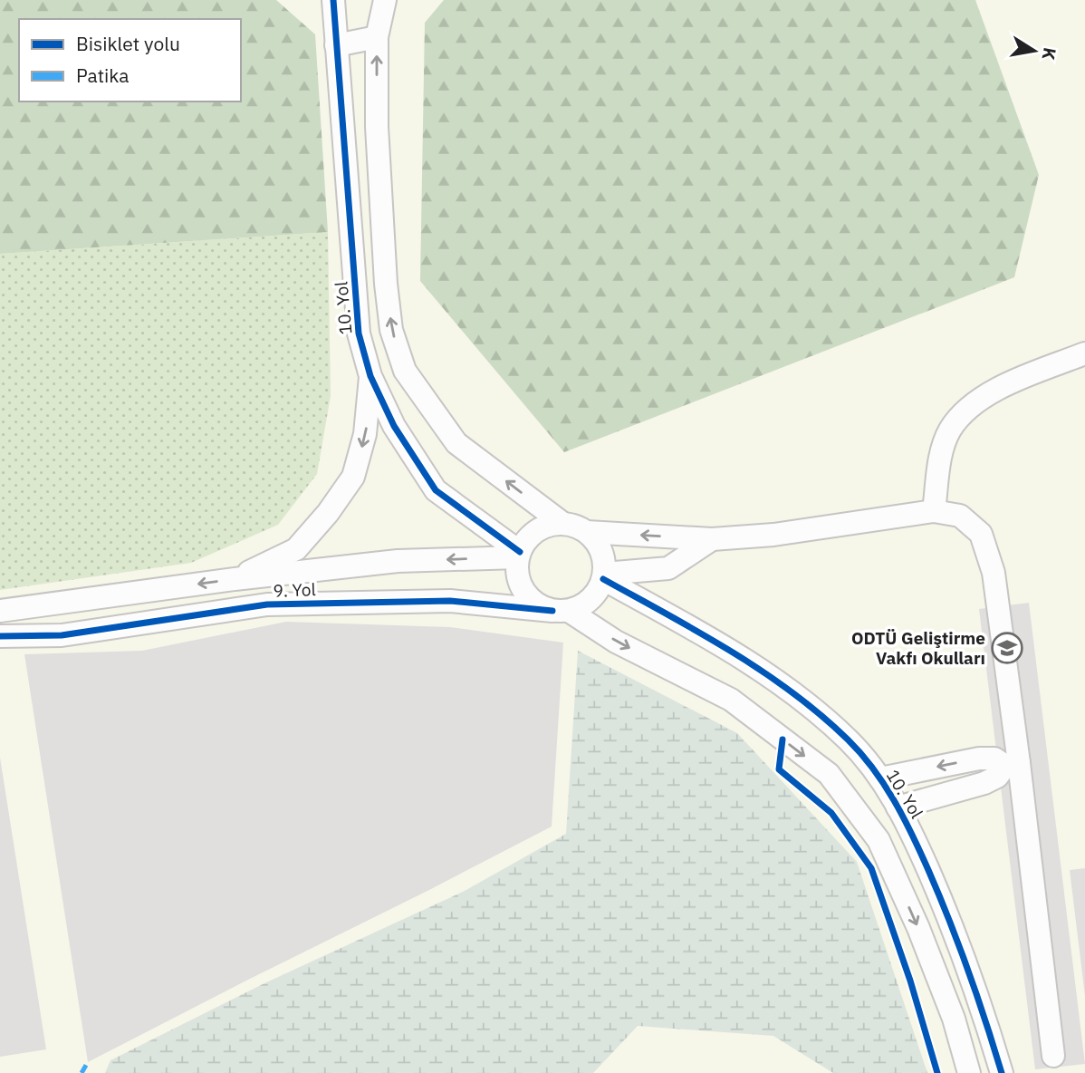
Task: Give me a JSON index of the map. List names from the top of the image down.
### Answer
{
  "streets": {
    "street": ["10. Yol", "9. Yol"]
  },
  "crossings": [
    ["10. Yol", "9. Yol"]
  ],
  "places": {
    "school or university": ["ODTÜ Geliştirme Vakfı Okulları"]
  },
  "legend": ["Bisiklet yolu", "Patika"],
  "north": "right"
}
